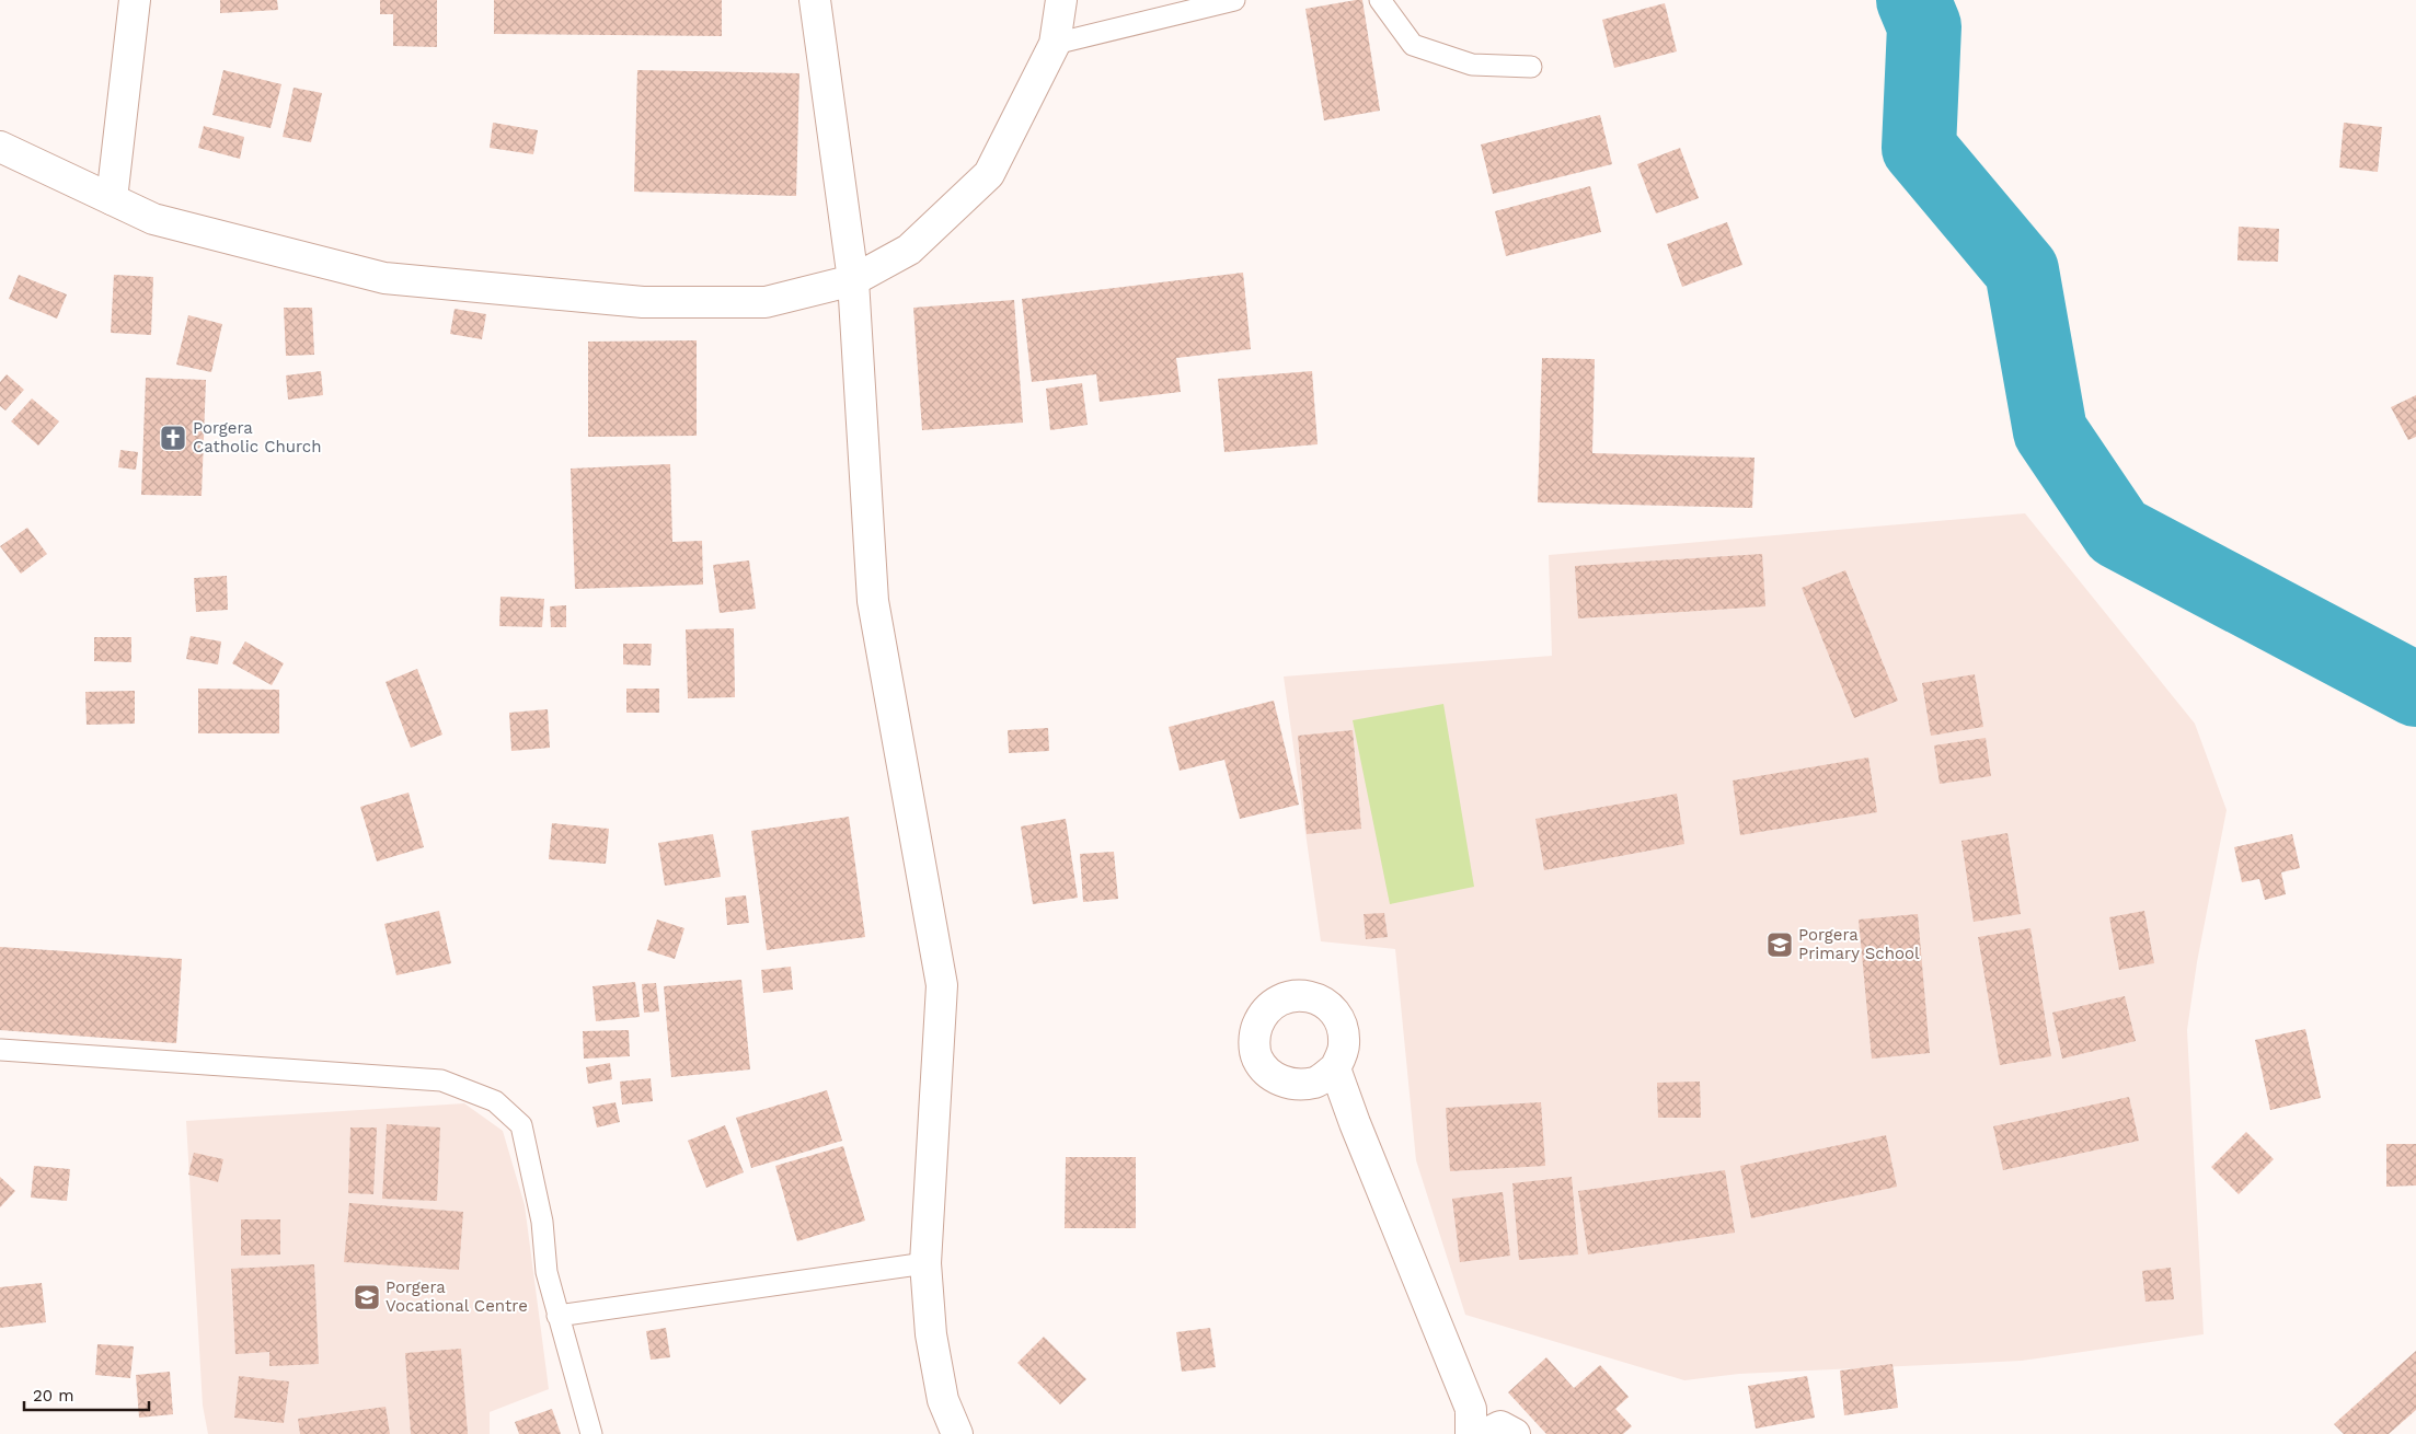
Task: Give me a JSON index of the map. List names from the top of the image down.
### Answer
{
  "places": {
    "church": ["Porgera Catholic Church"],
    "school or university": ["Porgera Primary School", "Porgera Vocational Centre"]
  },
  "scale_bar": "20 m"
}
